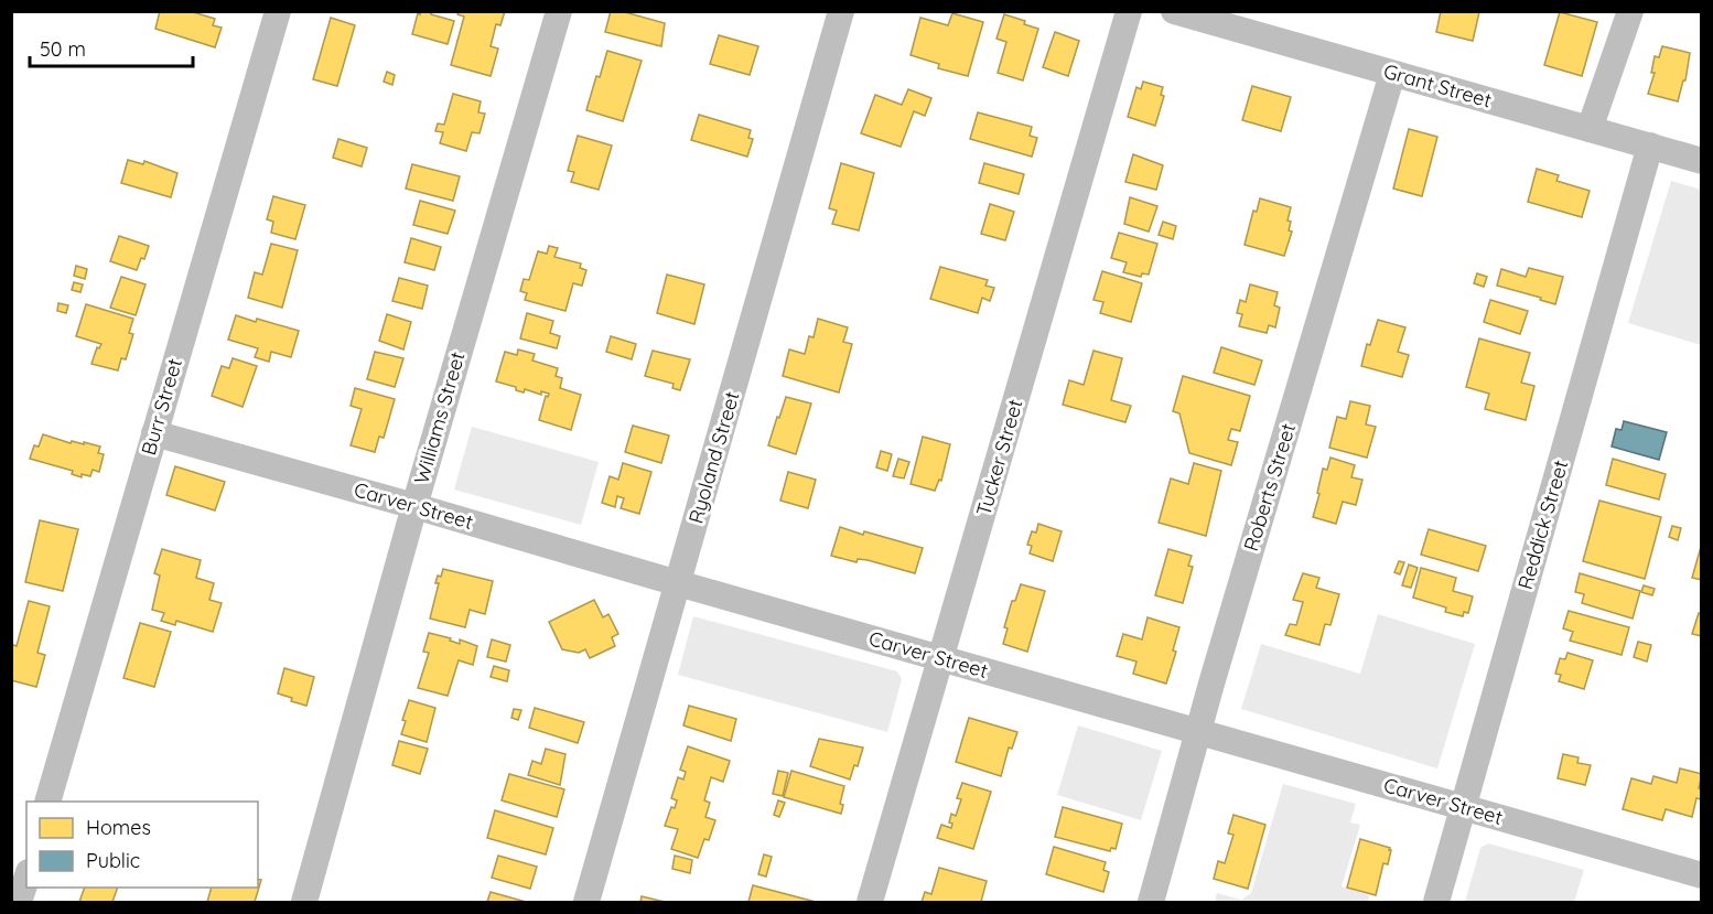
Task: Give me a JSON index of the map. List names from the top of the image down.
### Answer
{
  "streets": {
    "street": [
      "Grant Street",
      "Burr Street",
      "Williams Street",
      "Ryoland Street",
      "Tucker Street",
      "Roberts Street",
      "Carver Street",
      "Reddick Street"
    ]
  },
  "crossings": [
    ["Grant Street", "Roberts Street"],
    ["Grant Street", "Reddick Street"],
    ["Burr Street", "Carver Street"],
    ["Williams Street", "Carver Street"],
    ["Ryoland Street", "Carver Street"],
    ["Tucker Street", "Carver Street"],
    ["Roberts Street", "Carver Street"],
    ["Carver Street", "Reddick Street"]
  ],
  "legend": ["Homes", "Public"],
  "scale_bar": "50 m"
}
